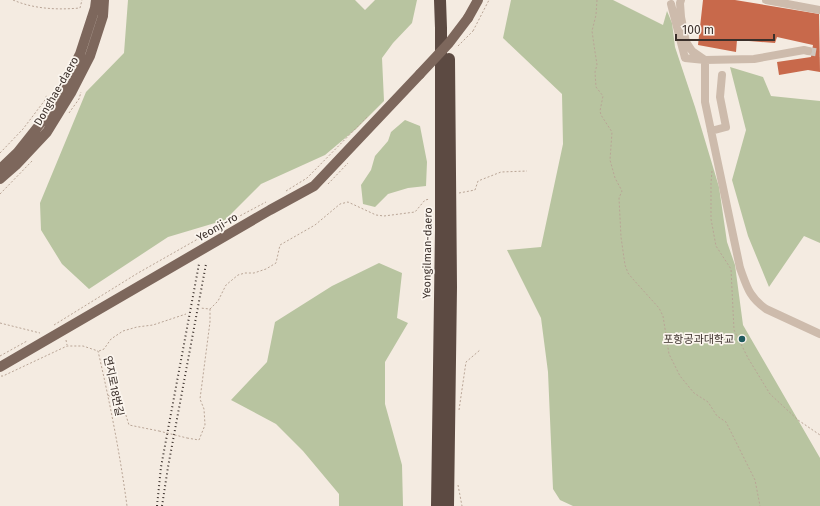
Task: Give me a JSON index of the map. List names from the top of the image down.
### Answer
{
  "streets": {
    "highway": ["Yeongilman-daero"],
    "main road": ["Donghae-daero", "Yeonji-ro"],
    "path": ["연지로18번길"]
  },
  "places": ["포항공과대학교"],
  "scale_bar": "100 m"
}
